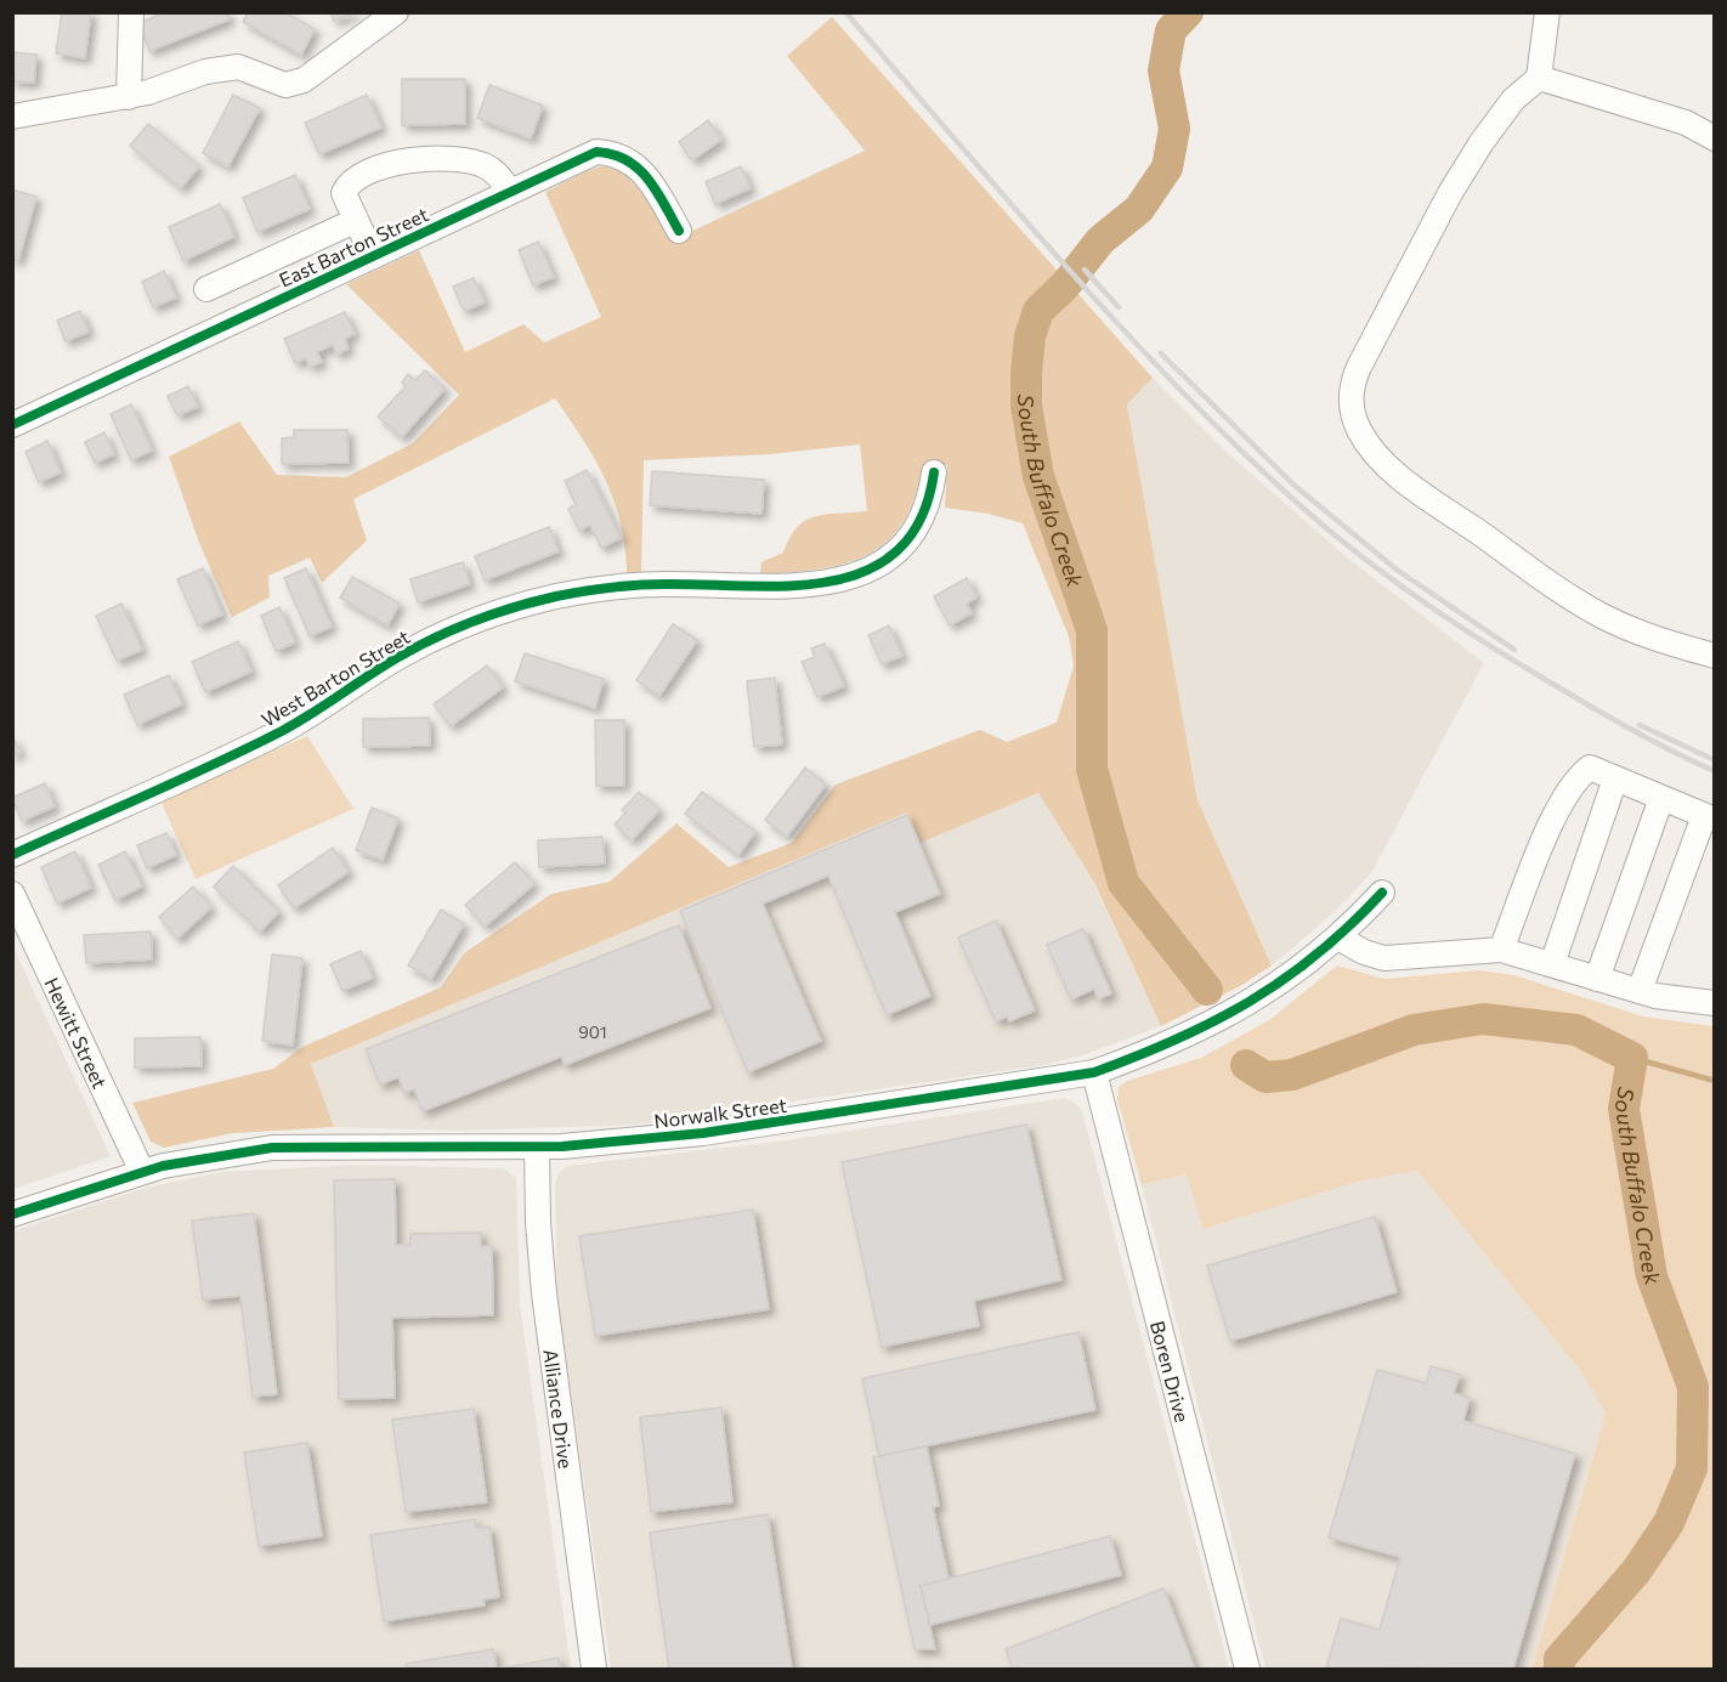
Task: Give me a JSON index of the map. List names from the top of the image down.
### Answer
{
  "streets": {
    "street": [
      "East Barton Street",
      "West Barton Street",
      "Hewitt Street",
      "Norwalk Street",
      "Boren Drive",
      "Alliance Drive"
    ]
  },
  "crossings": [
    ["Hewitt Street", "Norwalk Street"],
    ["Norwalk Street", "Boren Drive"],
    ["Norwalk Street", "Alliance Drive"]
  ],
  "water": ["South Buffalo Creek"],
  "house_numbers": ["901"]
}
